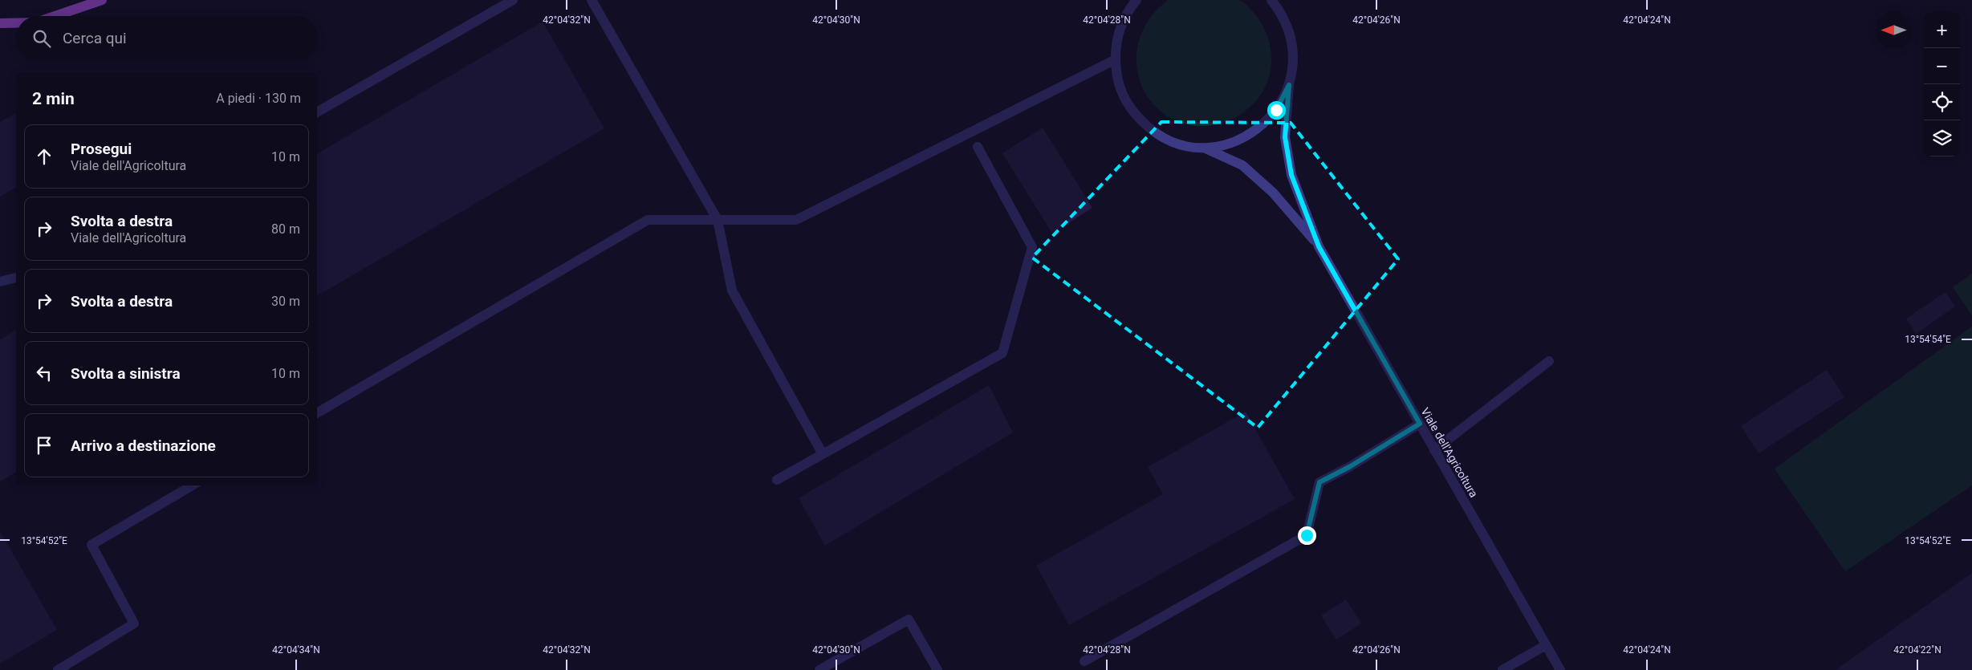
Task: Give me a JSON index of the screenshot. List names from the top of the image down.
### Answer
{
  "streets": {
    "street": ["Viale dell'Agricoltura"]
  },
  "north": "left",
  "page": {
    "map_buttons": ["+", "−"],
    "search": "Cerca qui",
    "heading": ["2 min", "A piedi · 130 m"],
    "list": [
      ["Prosegui", "Viale dell'Agricoltura", "10 m"],
      ["Svolta a destra", "Viale dell'Agricoltura", "80 m"],
      ["Svolta a destra", "30 m"],
      ["Svolta a sinistra", "10 m"],
      "Arrivo a destinazione"
    ]
  },
  "coordinates": [
    "42°04'32\"N",
    "42°04'30\"N",
    "42°04'28\"N",
    "42°04'26\"N",
    "42°04'24\"N",
    "13°54'54\"E",
    "13°54'52\"E",
    "42°04'34\"N",
    "42°04'22\"N"
  ]
}
